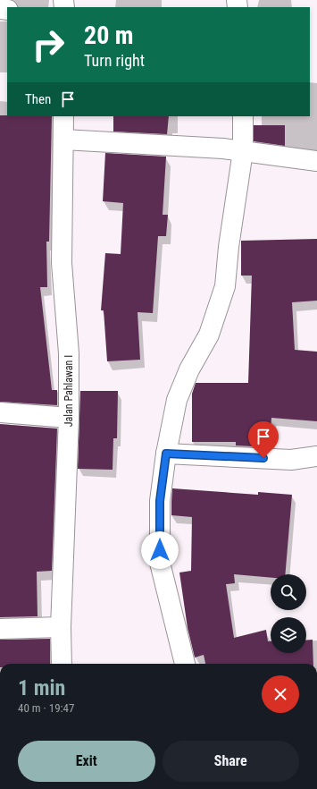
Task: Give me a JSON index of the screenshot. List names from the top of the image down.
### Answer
{
  "streets": {
    "street": ["Jalan Pahlawan I"]
  },
  "page": {
    "turn": ["20 m", "Turn right"],
    "then": "Then",
    "heading": ["1 min", "40 m · 19:47"],
    "buttons": ["Exit", "Share"]
  }
}
